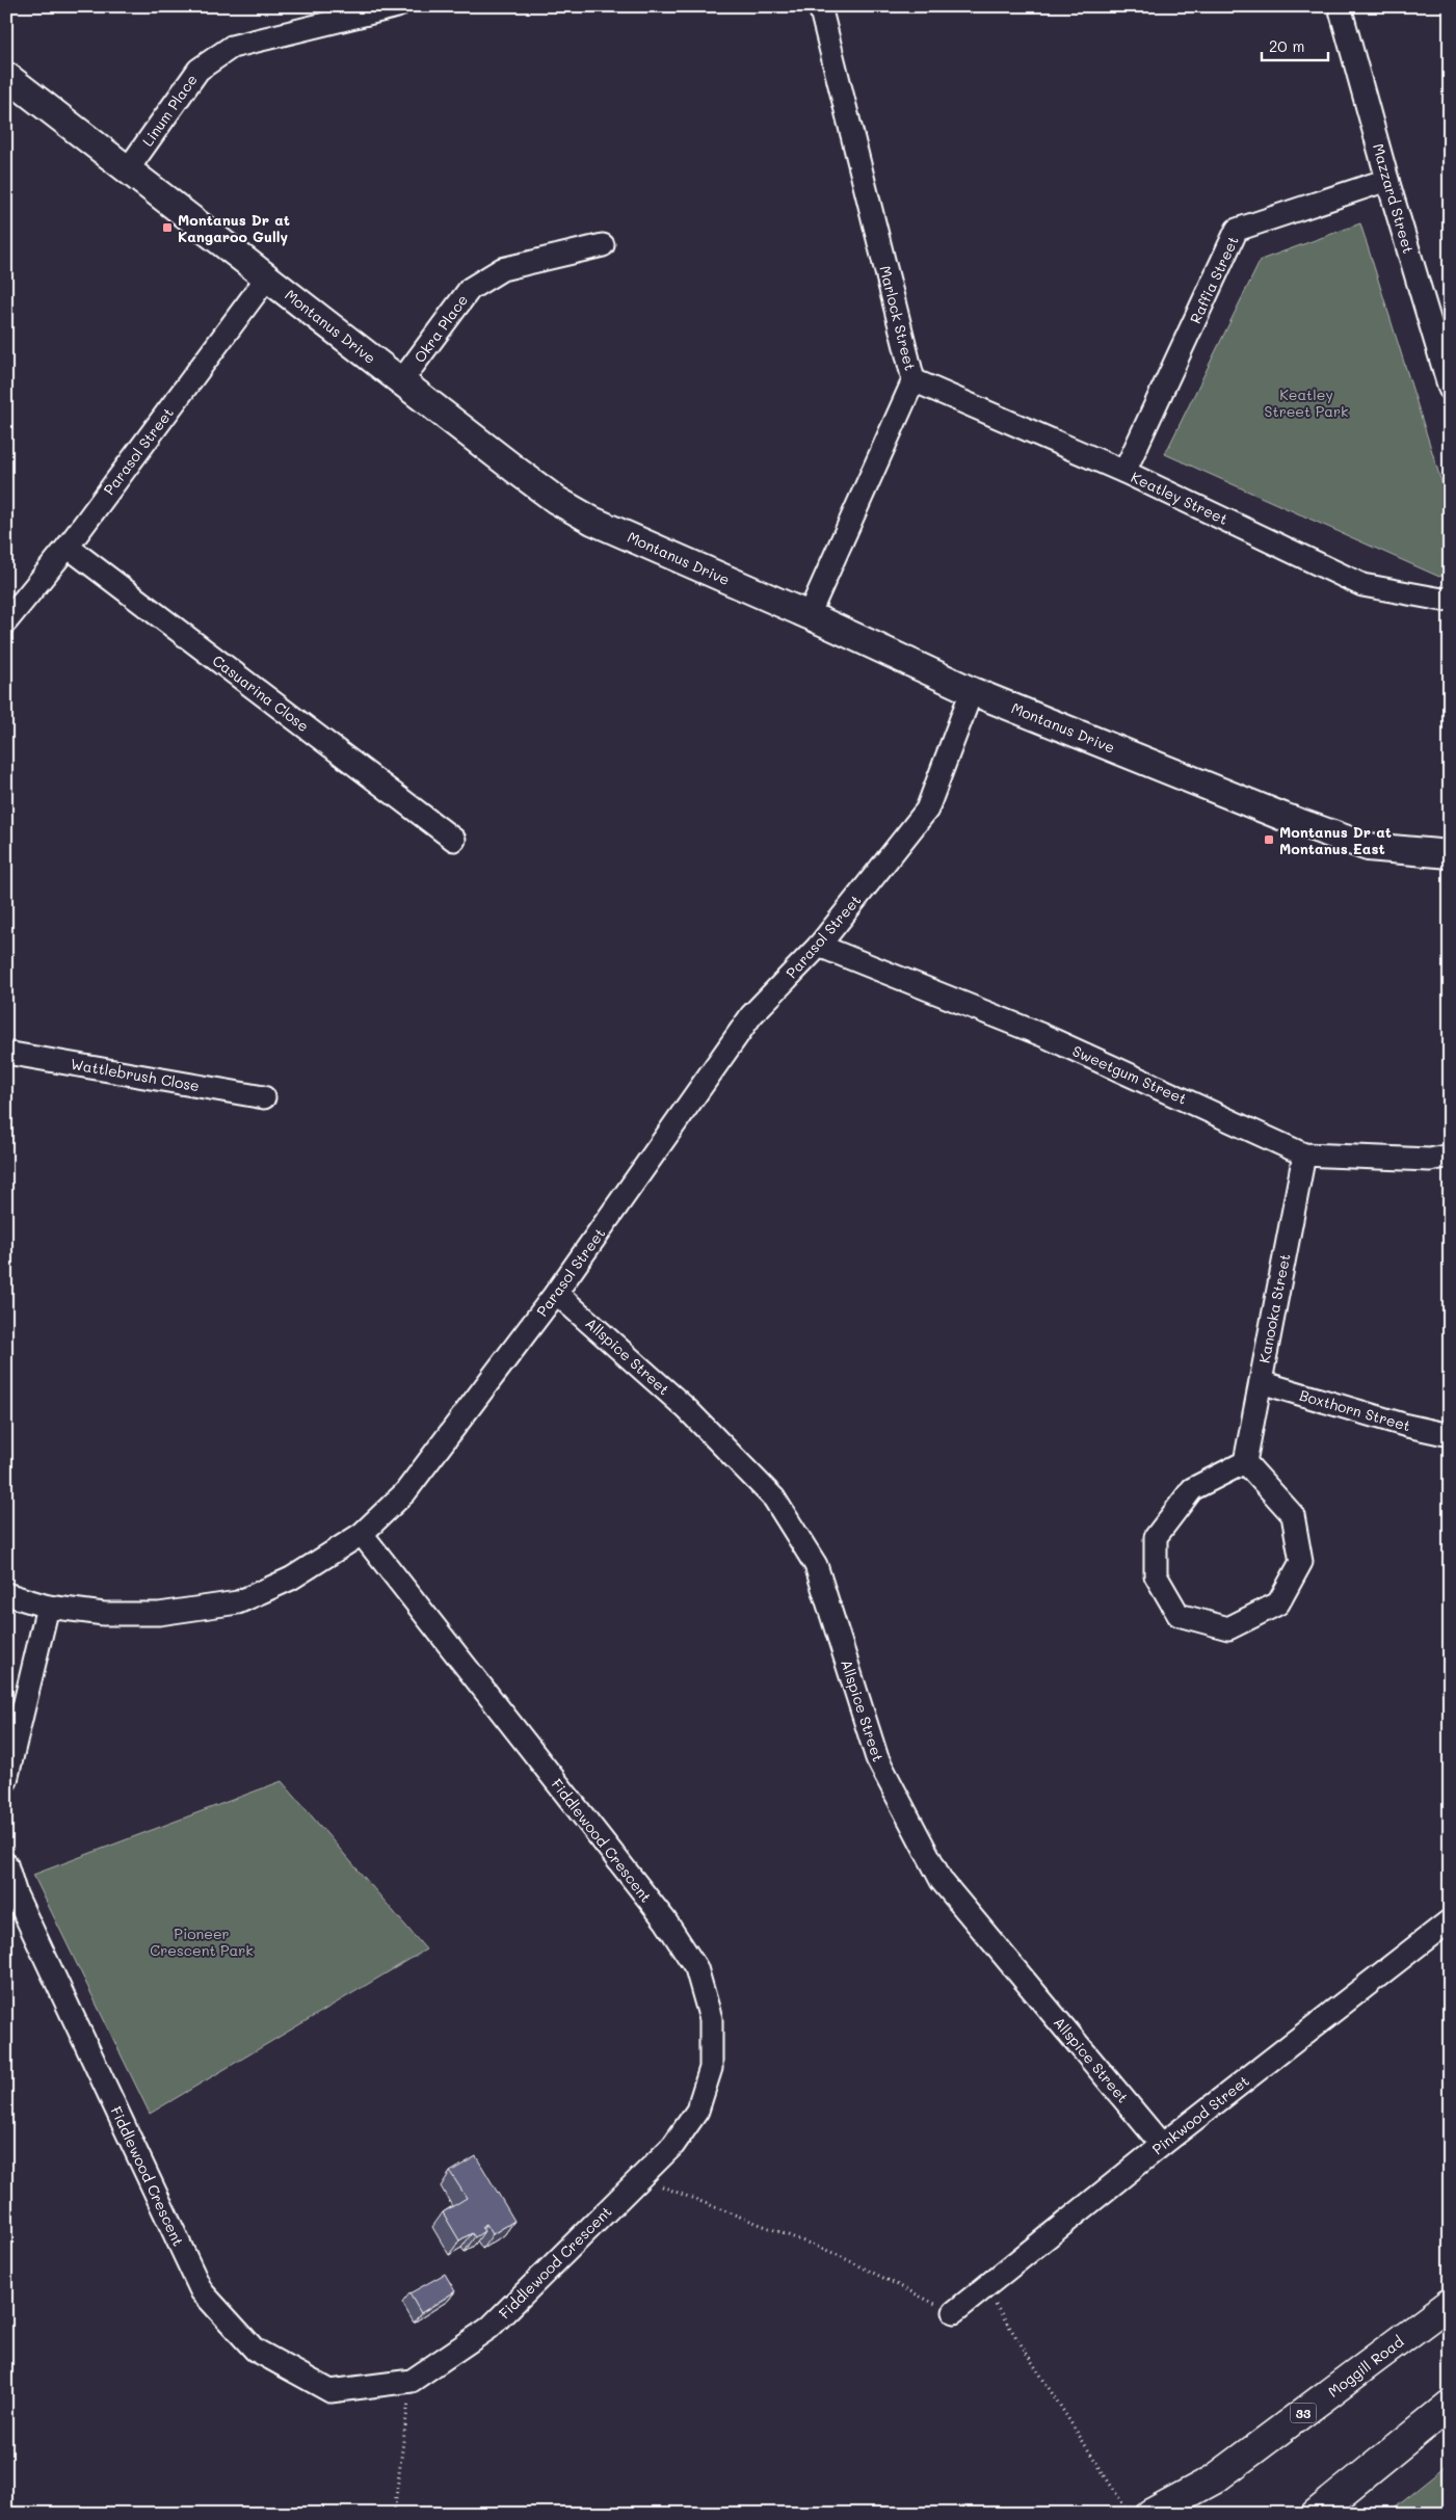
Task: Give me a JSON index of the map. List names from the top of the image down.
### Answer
{
  "streets": {
    "main road": ["Moggill Road", "33"],
    "street": [
      "Linum Place",
      "Mazzard Street",
      "Raffia Street",
      "Marlock Street",
      "Montanus Drive",
      "Okra Place",
      "Parasol Street",
      "Keatley Street",
      "Casuarina Close",
      "Wattlebrush Close",
      "Sweetgum Street",
      "Kanooka Street",
      "Allspice Street",
      "Boxthorn Street",
      "Fiddlewood Crescent",
      "Pinkwood Street"
    ]
  },
  "crossings": [
    ["Linum Place", "Montanus Drive"],
    ["Mazzard Street", "Raffia Street"],
    ["Raffia Street", "Keatley Street"],
    ["Marlock Street", "Montanus Drive"],
    ["Marlock Street", "Keatley Street"],
    ["Montanus Drive", "Okra Place"],
    ["Montanus Drive", "Parasol Street"],
    ["Parasol Street", "Casuarina Close"],
    ["Parasol Street", "Sweetgum Street"],
    ["Parasol Street", "Allspice Street"],
    ["Parasol Street", "Fiddlewood Crescent"],
    ["Sweetgum Street", "Kanooka Street"],
    ["Kanooka Street", "Boxthorn Street"],
    ["Allspice Street", "Pinkwood Street"]
  ],
  "parks": ["Keatley Street Park", "Pioneer Crescent Park"],
  "places": {
    "transit": ["Montanus Dr at Kangaroo Gully", "Montanus Dr at Montanus East"]
  },
  "scale_bar": "20 m"
}
